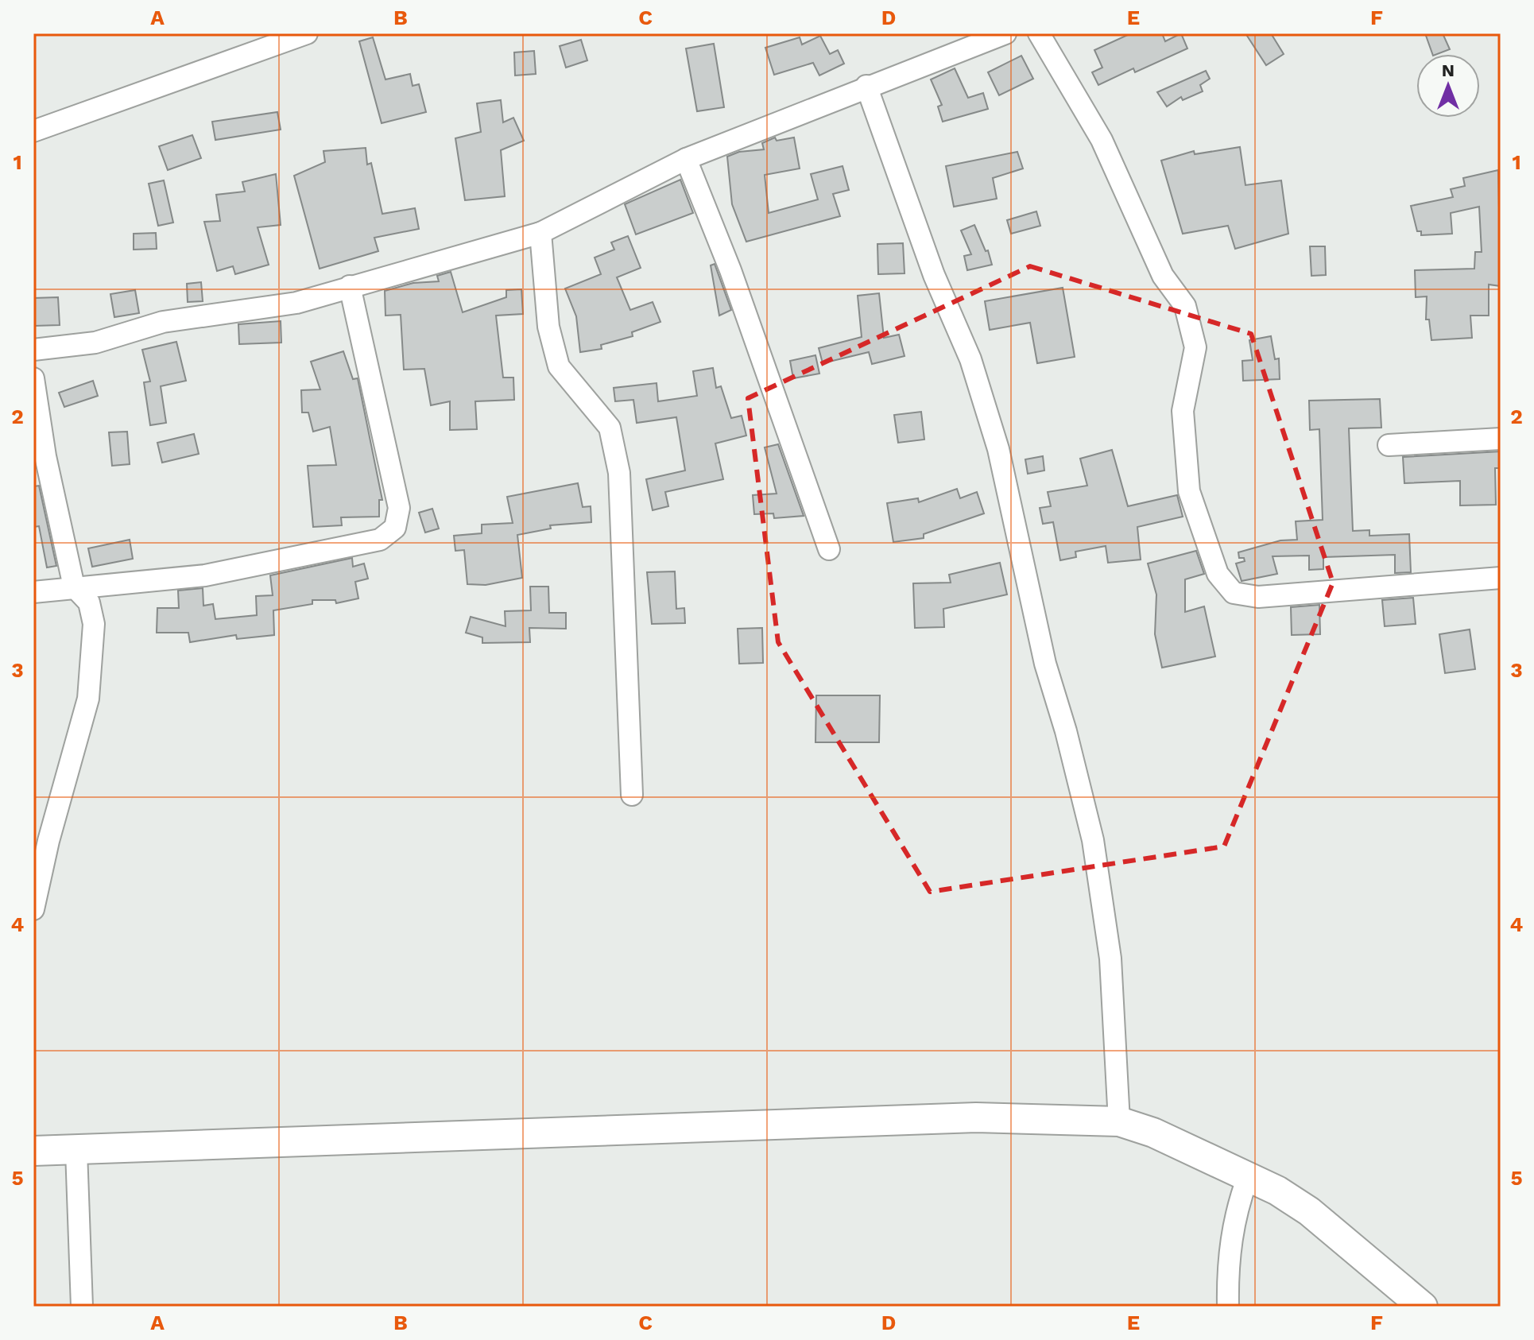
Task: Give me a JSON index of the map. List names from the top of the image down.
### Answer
{
  "north": "top",
  "grid": {
    "columns": [
      "A",
      "B",
      "C",
      "D",
      "E",
      "F"
    ],
    "rows": [
      "1",
      "2",
      "3",
      "4",
      "5"
    ]
  }
}
